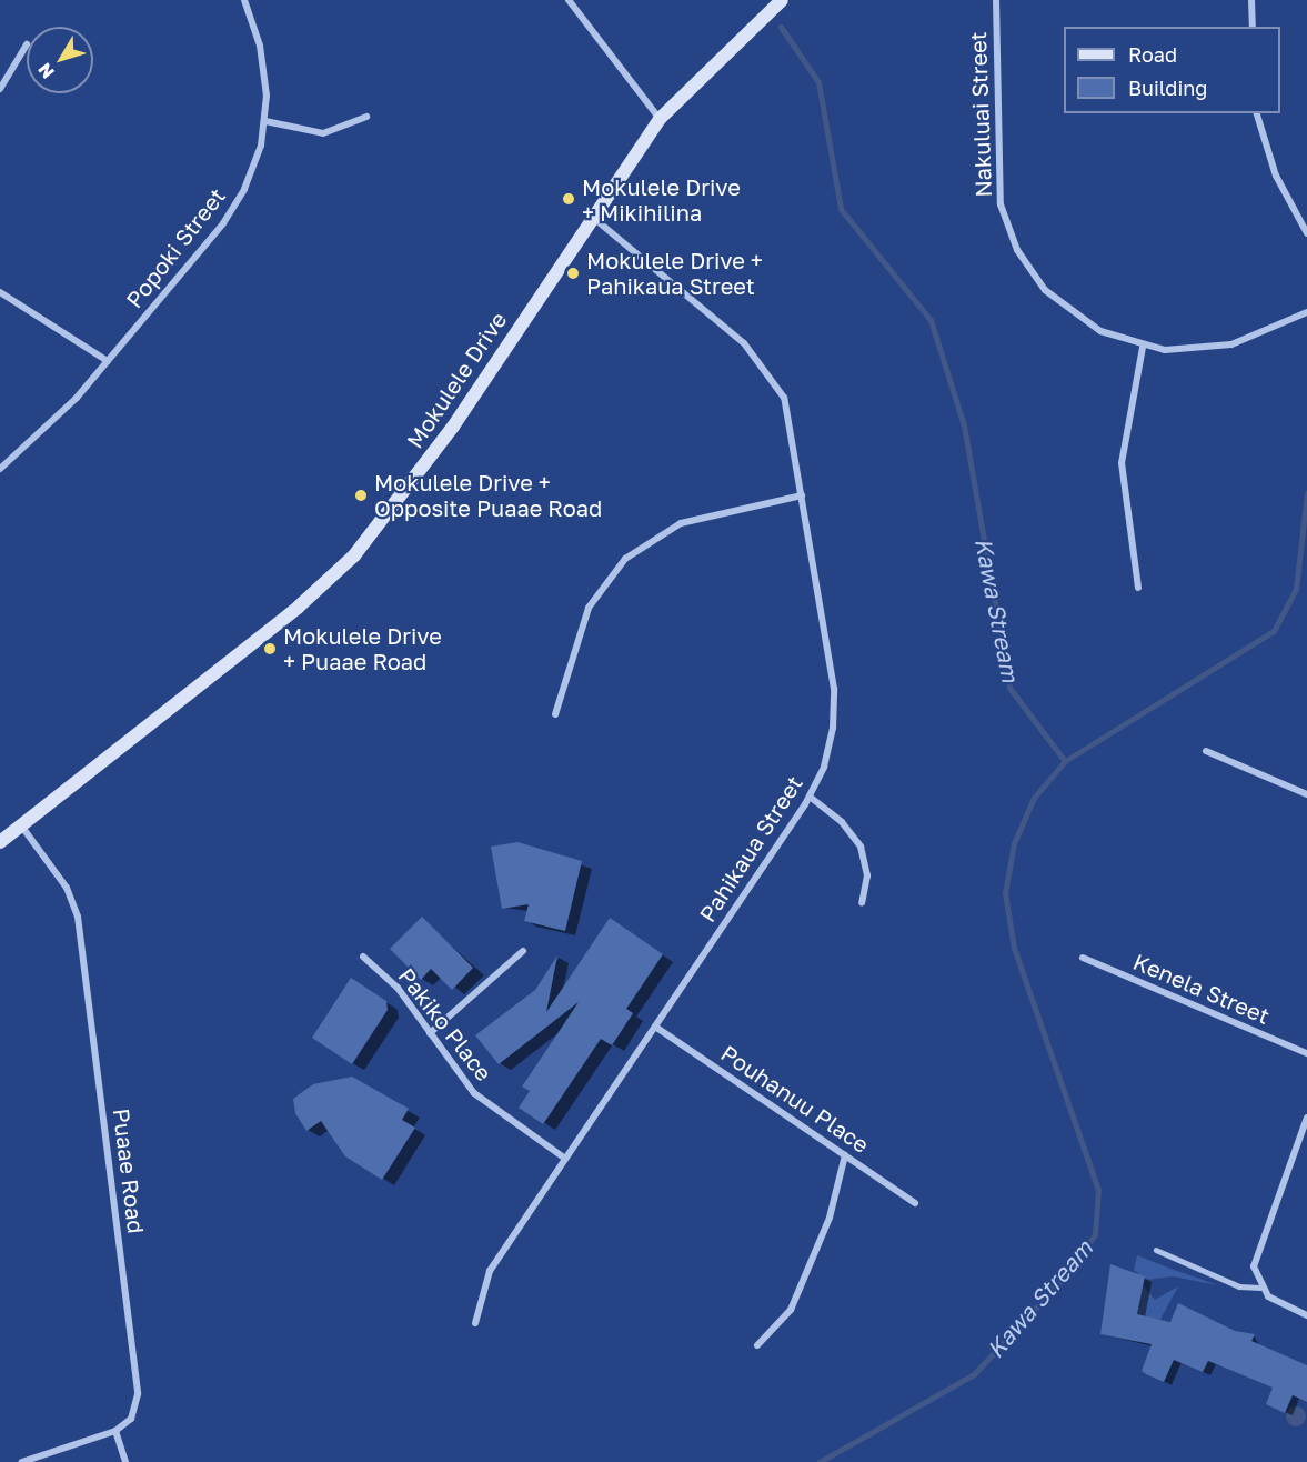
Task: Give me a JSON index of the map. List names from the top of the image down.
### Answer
{
  "streets": {
    "street": [
      "Nakuluai Street",
      "Popoki Street",
      "Mokulele Drive",
      "Pahikaua Street",
      "Kenela Street",
      "Pakiko Place",
      "Pouhanuu Place",
      "Puaae Road"
    ]
  },
  "crossings": [
    ["Mokulele Drive", "Pahikaua Street"],
    ["Mokulele Drive", "Puaae Road"],
    ["Pahikaua Street", "Pakiko Place"],
    ["Pahikaua Street", "Pouhanuu Place"]
  ],
  "water": ["Kawa Stream"],
  "places": [
    "Mokulele Drive + Mikihilina",
    "Mokulele Drive + Pahikaua Street",
    "Mokulele Drive + Opposite Puaae Road",
    "Mokulele Drive + Puaae Road"
  ],
  "legend": ["Road", "Building"],
  "north": "bottom left"
}
